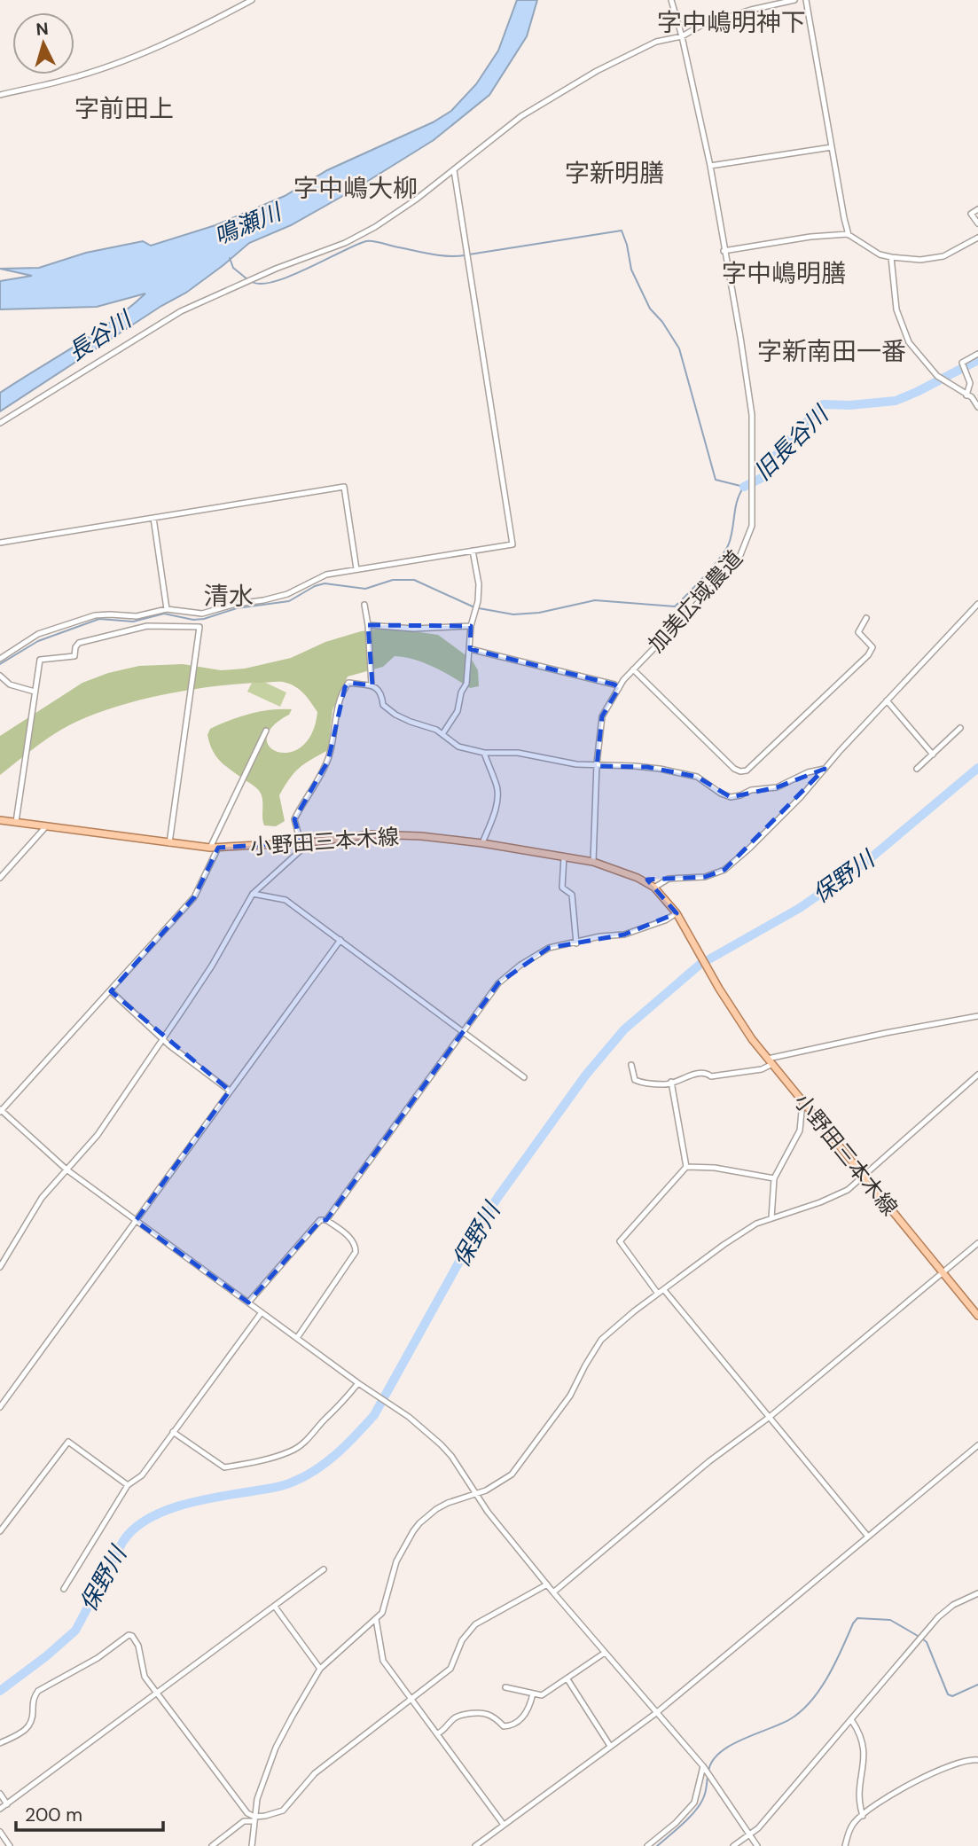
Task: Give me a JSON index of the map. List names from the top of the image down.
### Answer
{
  "streets": {
    "main road": ["小野田三本木線"],
    "street": ["加美広域農道"]
  },
  "crossings": [
    ["加美広域農道", "小野田三本木線"]
  ],
  "districts": [
    "字中嶋明神下",
    "字前田上",
    "字新明膳",
    "字中嶋大柳",
    "字中嶋明膳",
    "字新南田一番",
    "清水"
  ],
  "water": [
    "鳴瀬川",
    "長谷川",
    "旧長谷川",
    "保野川"
  ],
  "scale_bar": "200 m",
  "north": "top"
}
